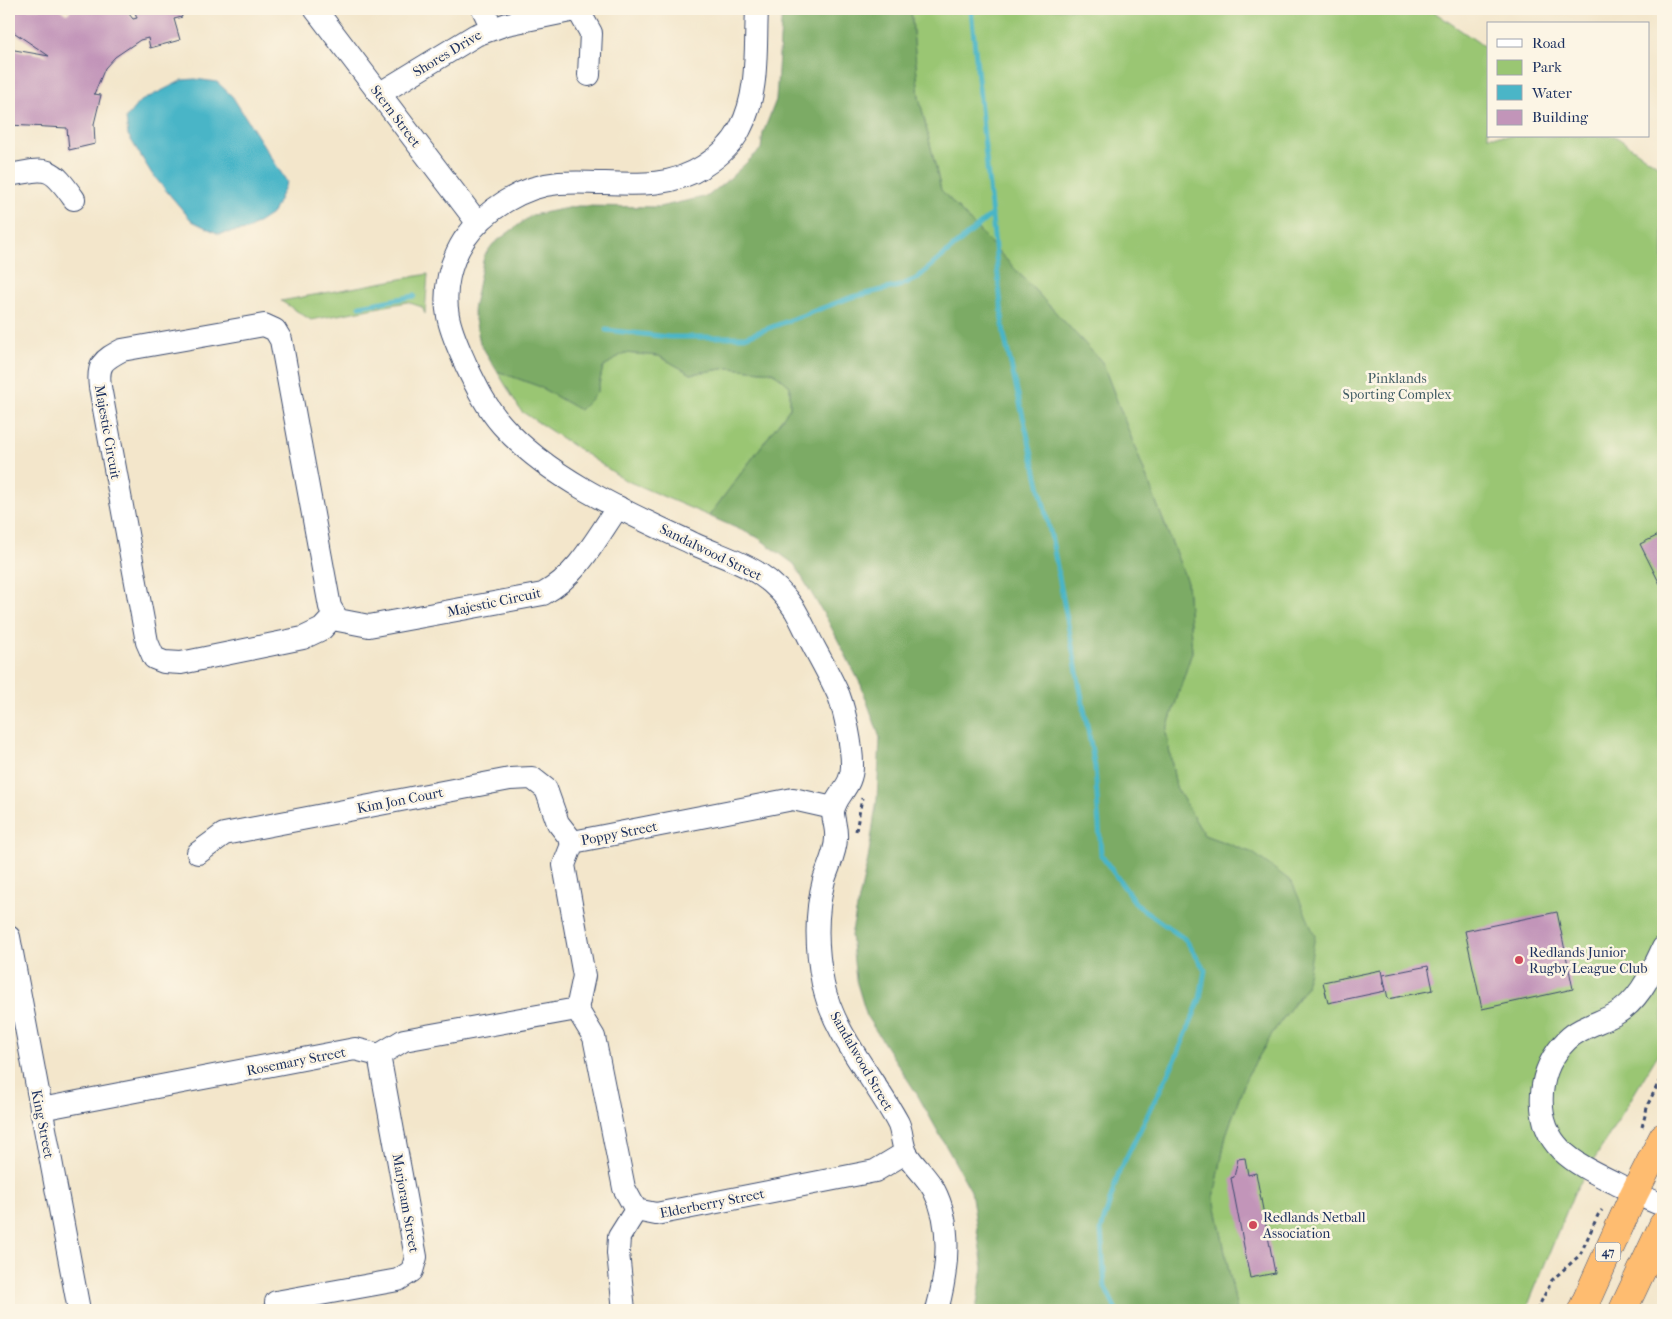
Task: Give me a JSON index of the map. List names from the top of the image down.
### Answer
{
  "streets": {
    "highway": ["47"],
    "street": [
      "Shores Drive",
      "Stern Street",
      "Majestic Circuit",
      "Sandalwood Street",
      "Kim Jon Court",
      "Poppy Street",
      "Rosemary Street",
      "King Street",
      "Marjoram Street",
      "Elderberry Street"
    ]
  },
  "crossings": [
    ["Shores Drive", "Stern Street"],
    ["Stern Street", "Sandalwood Street"],
    ["Majestic Circuit", "Sandalwood Street"],
    ["Sandalwood Street", "Poppy Street"],
    ["Sandalwood Street", "Elderberry Street"],
    ["Kim Jon Court", "Poppy Street"],
    ["Rosemary Street", "King Street"],
    ["Rosemary Street", "Marjoram Street"]
  ],
  "parks": ["Pinklands Sporting Complex"],
  "places": ["Redlands Junior Rugby League Club", "Redlands Netball Association"],
  "legend": [
    "Road",
    "Park",
    "Water",
    "Building"
  ]
}
